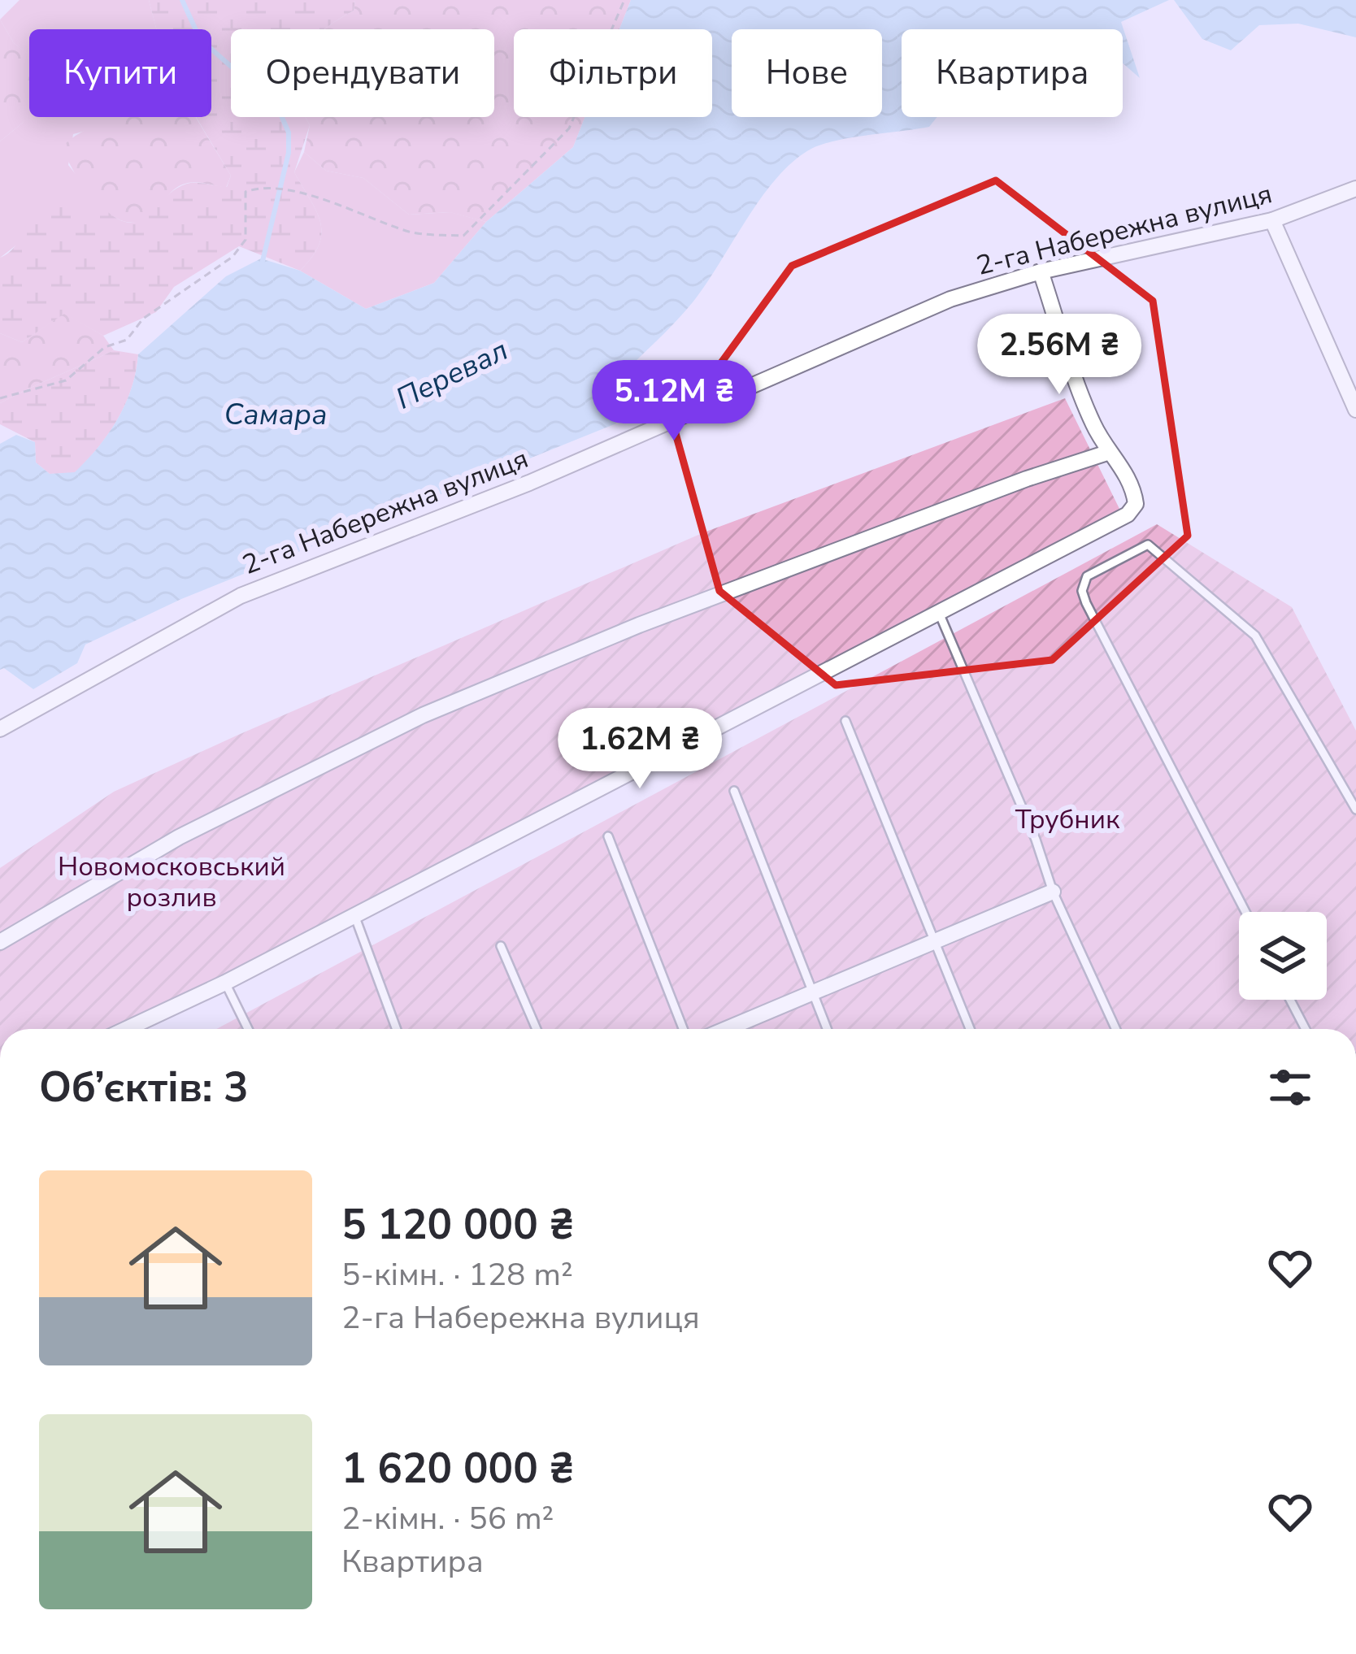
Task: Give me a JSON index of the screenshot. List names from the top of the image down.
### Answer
{
  "streets": {
    "street": ["2-га Набережна вулиця"]
  },
  "water": ["Перевал", "Самара"],
  "parks": ["Трубник", "Новомосковський розлив"],
  "page": {
    "chip": [
      "Купити",
      "Орендувати",
      "Фільтри",
      "Нове",
      "Квартира"
    ],
    "price": ["2.56M ₴", "5.12M ₴", "1.62M ₴"],
    "heading": "Об’єктів: 3",
    "list": [
      {
        "name": "5 120 000 ₴",
        "note": "5-кімн. · 128 m² · 2-га Набережна вулиця"
      },
      {
        "name": "1 620 000 ₴",
        "note": "2-кімн. · 56 m² · Квартира"
      }
    ]
  }
}
